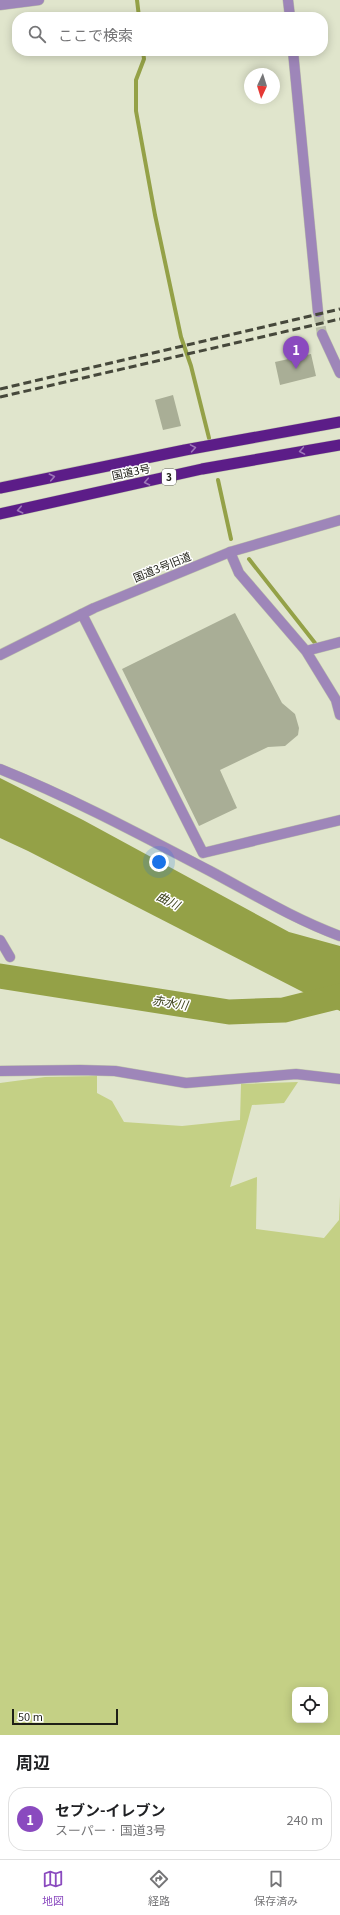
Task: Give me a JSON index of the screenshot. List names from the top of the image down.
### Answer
{
  "streets": {
    "highway": ["国道3号", "3"],
    "street": ["国道3号旧道"]
  },
  "water": ["曲川", "赤水川"],
  "scale_bar": "50 m",
  "north": "bottom",
  "page": {
    "search": "ここで検索",
    "pins": "1",
    "scale": "50 m",
    "heading": "周辺",
    "list": [
      {
        "mark": "1",
        "name": "セブン-イレブン",
        "note": "スーパー · 国道3号",
        "value": "240 m"
      }
    ],
    "nav": ["地図", "経路", "保存済み"]
  }
}
